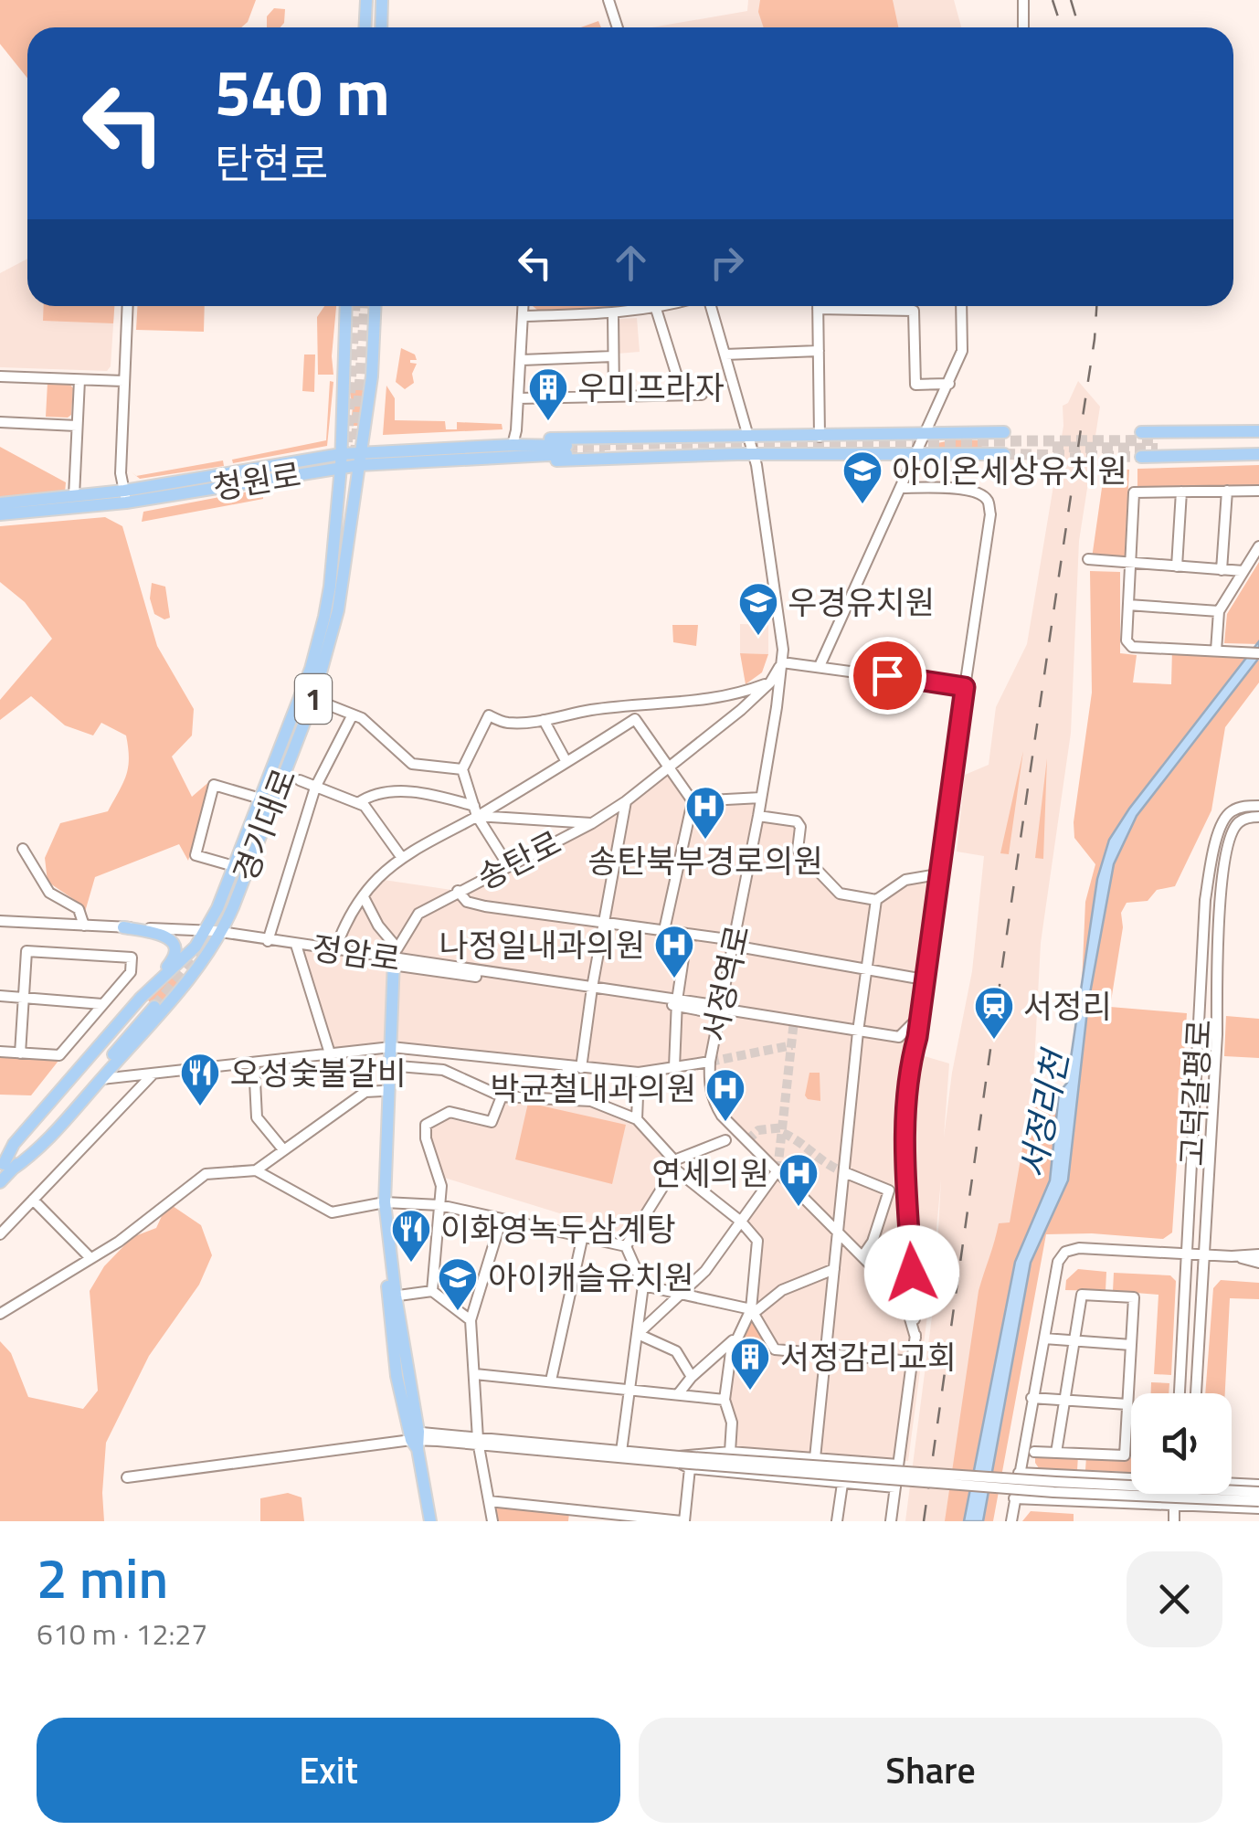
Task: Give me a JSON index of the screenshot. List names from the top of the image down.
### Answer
{
  "streets": {
    "main road": ["청원로", "1", "경기대로"],
    "street": [
      "송탄로",
      "정암로",
      "서정역로",
      "고덕갈평로"
    ]
  },
  "crossings": [
    ["청원로", "경기대로"],
    ["경기대로", "정암로"],
    ["송탄로", "정암로"],
    ["송탄로", "서정역로"]
  ],
  "water": ["서정리천"],
  "places": {
    "building": ["우미프라자", "서정감리교회"],
    "school or university": ["아이온세상유치원", "우경유치원", "아이캐슬유치원"],
    "hospital": [
      "송탄북부경로의원",
      "나정일내과의원",
      "박균철내과의원",
      "연세의원"
    ],
    "station": ["서정리"],
    "restaurant": ["오성숯불갈비", "이화영녹두삼계탕"]
  },
  "page": {
    "turn": ["540 m", "탄현로"],
    "heading": ["2 min", "610 m · 12:27"],
    "buttons": ["Exit", "Share"]
  }
}
